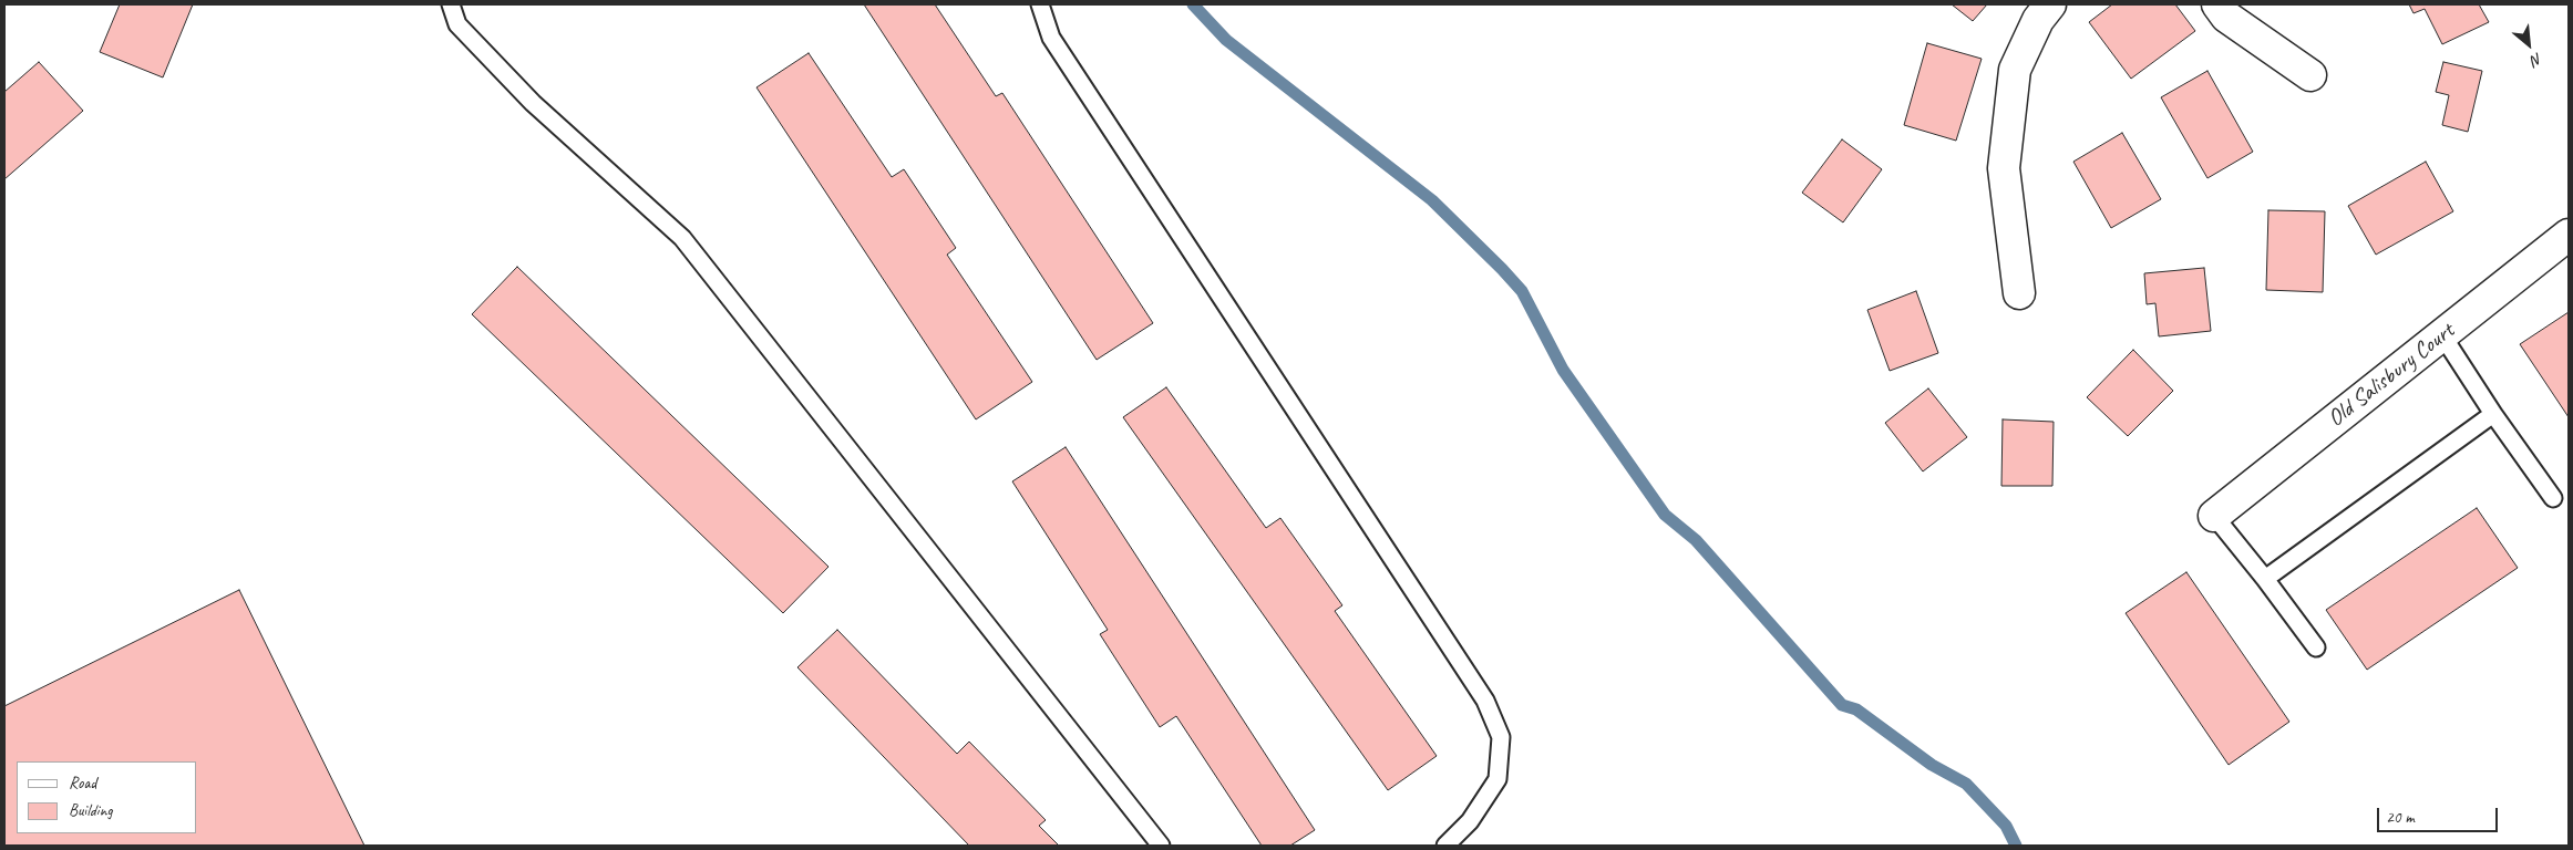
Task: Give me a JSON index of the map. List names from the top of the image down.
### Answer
{
  "streets": {
    "street": ["Old Salisbury Court"]
  },
  "legend": ["Road", "Building"],
  "scale_bar": "20 m",
  "north": "bottom right"
}
